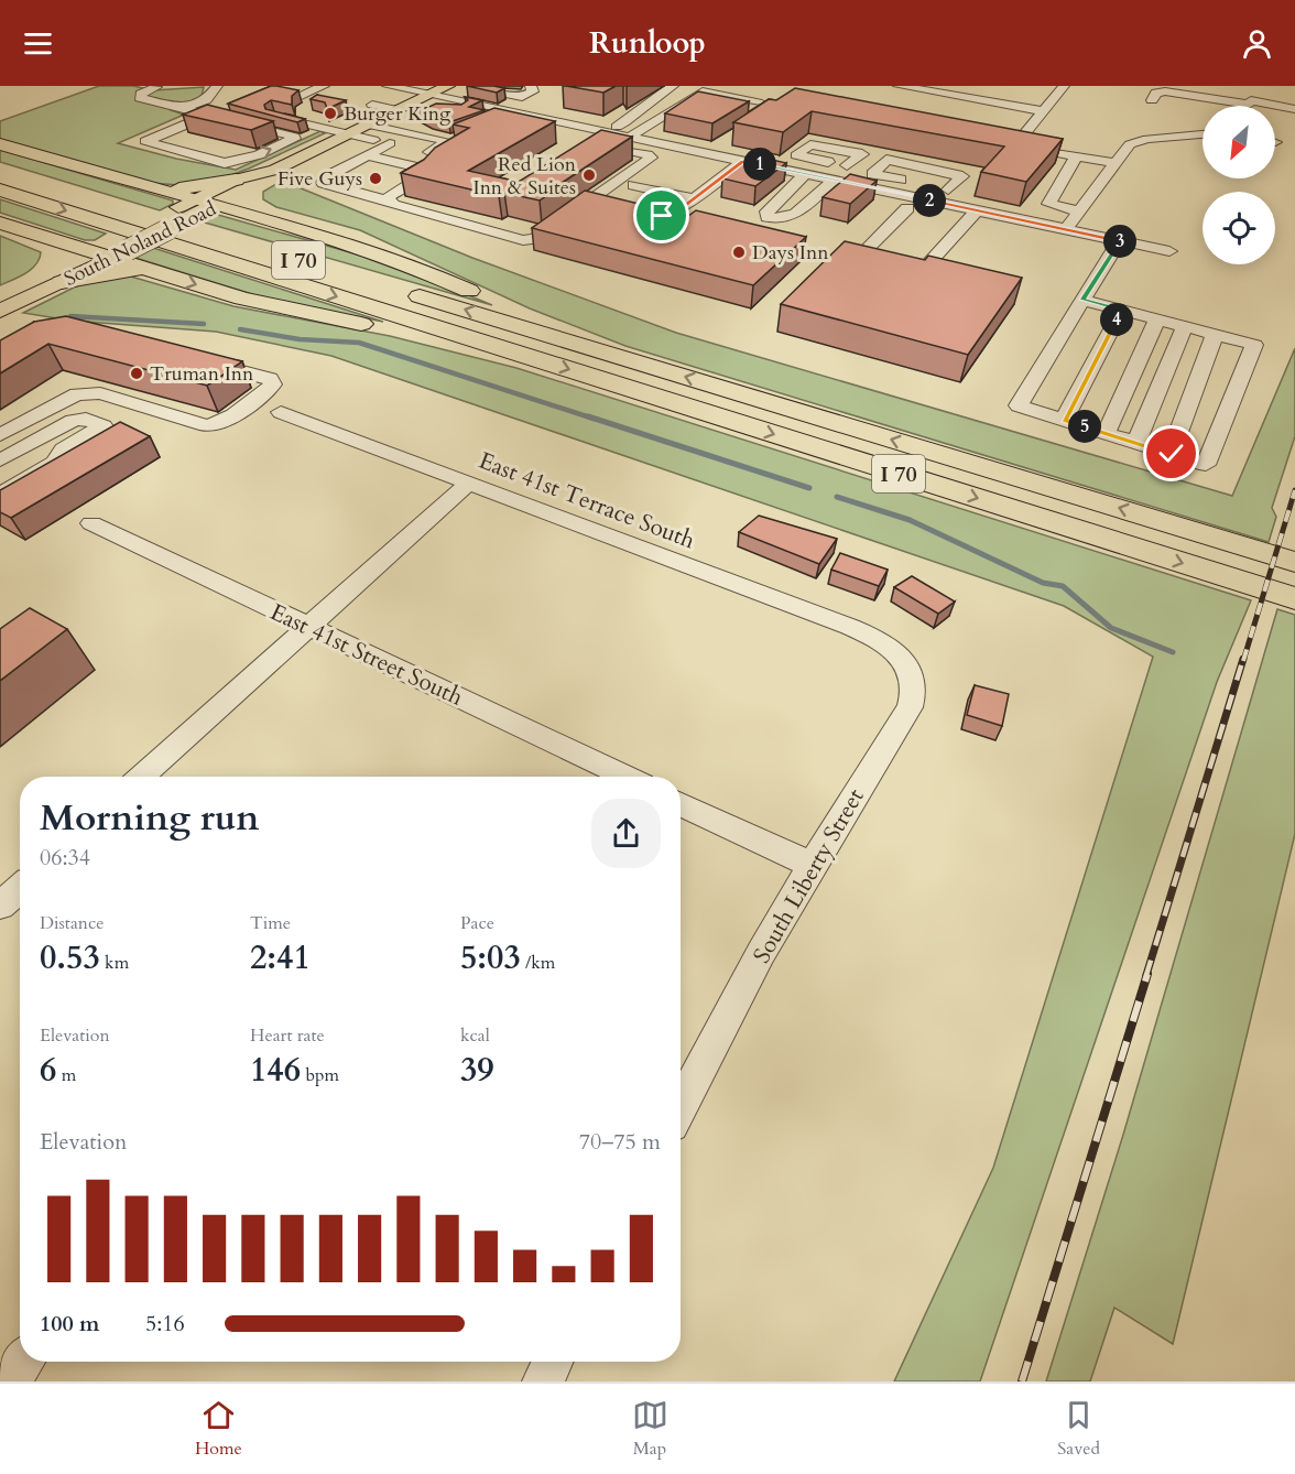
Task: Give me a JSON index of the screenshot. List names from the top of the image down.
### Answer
{
  "streets": {
    "highway": ["I 70"],
    "main road": ["South Noland Road"],
    "street": ["East 41st Terrace South", "East 41st Street South", "South Liberty Street"]
  },
  "crossings": [
    ["East 41st Terrace South", "South Liberty Street"]
  ],
  "places": [
    "Burger King",
    "Red Lion Inn & Suites",
    "Five Guys",
    "Days Inn",
    "Truman Inn"
  ],
  "north": "bottom left",
  "page": {
    "header": "Runloop",
    "pins": [
      "1",
      "2",
      "3",
      "4",
      "5"
    ],
    "heading": ["Morning run", "06:34"],
    "stats": [
      ["Distance", "0.53 km"],
      ["Time", "2:41"],
      ["Pace", "5:03 /km"],
      ["Elevation", "6 m"],
      ["Heart rate", "146 bpm"],
      ["kcal", "39"]
    ],
    "chart": ["Elevation", "70–75 m"],
    "list": [
      {
        "name": "100 m",
        "note": "5:16"
      }
    ],
    "tabs": ["Home", "Map", "Saved"]
  }
}
